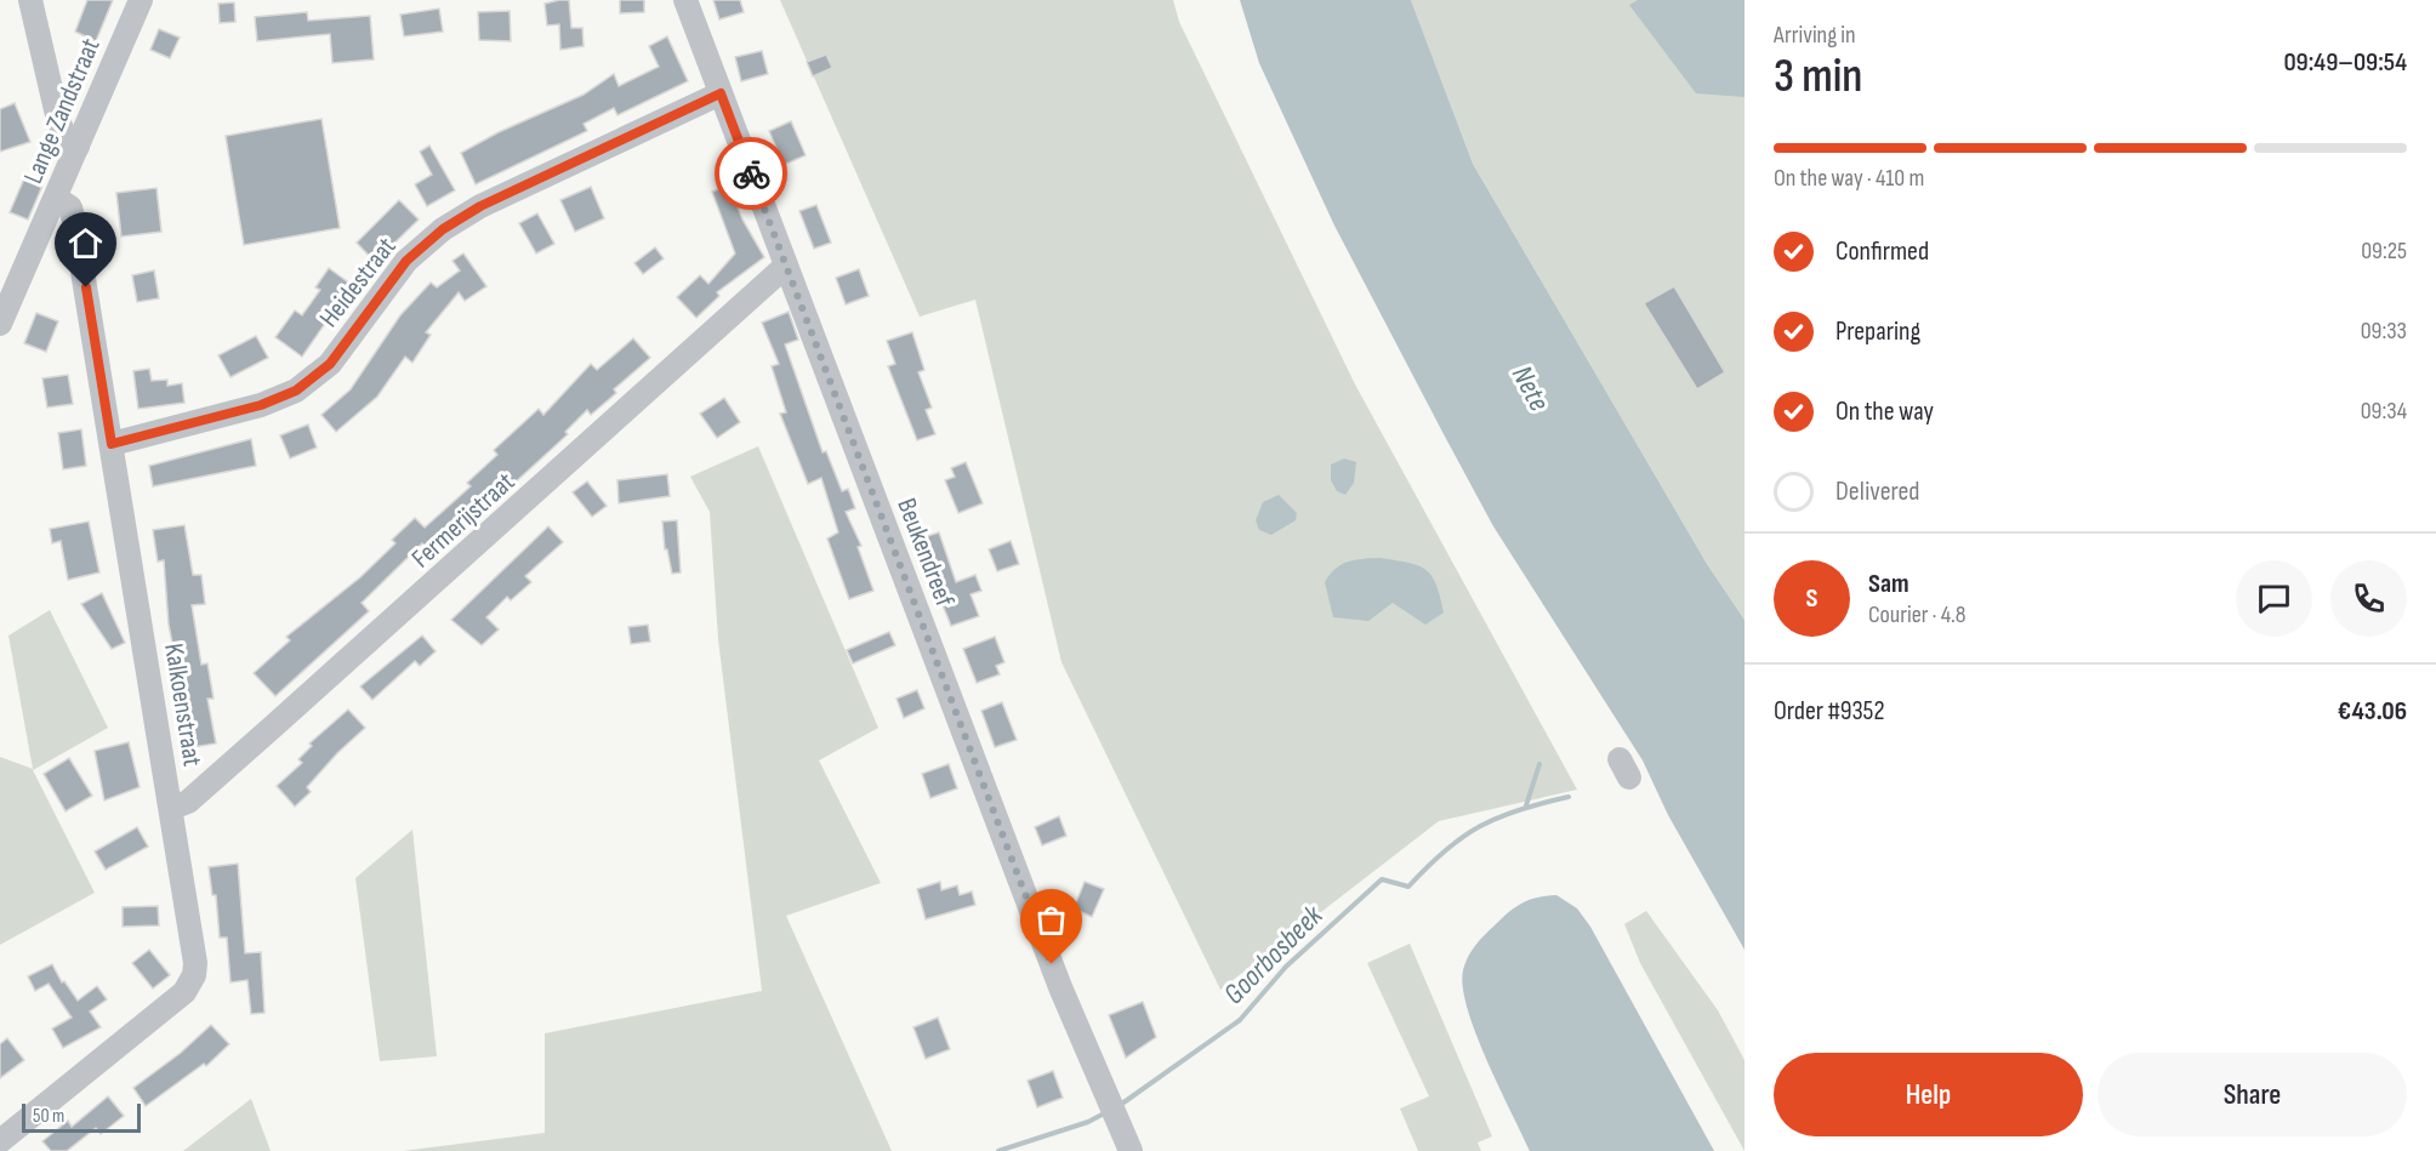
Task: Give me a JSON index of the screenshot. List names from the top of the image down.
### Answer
{
  "streets": {
    "street": [
      "Lange Zandstraat",
      "Heidestraat",
      "Fermerijstraat",
      "Beukendreef",
      "Kalkoenstraat"
    ]
  },
  "crossings": [
    ["Lange Zandstraat", "Kalkoenstraat"],
    ["Heidestraat", "Beukendreef"],
    ["Heidestraat", "Kalkoenstraat"],
    ["Fermerijstraat", "Beukendreef"],
    ["Fermerijstraat", "Kalkoenstraat"]
  ],
  "water": ["Nete", "Goorbosbeek"],
  "scale_bar": "50 m",
  "page": {
    "heading": ["3 min", "Arriving in", "09:49–09:54"],
    "panel": [
      "Sam",
      "Courier · 4.8",
      "Order #9352",
      "€43.06"
    ],
    "bar": "On the way · 410 m",
    "list": [
      ["Confirmed", "09:25"],
      ["Preparing", "09:33"],
      ["On the way", "09:34"],
      "Delivered"
    ],
    "round": "S",
    "buttons": ["Help", "Share"],
    "scale": "50 m"
  }
}
